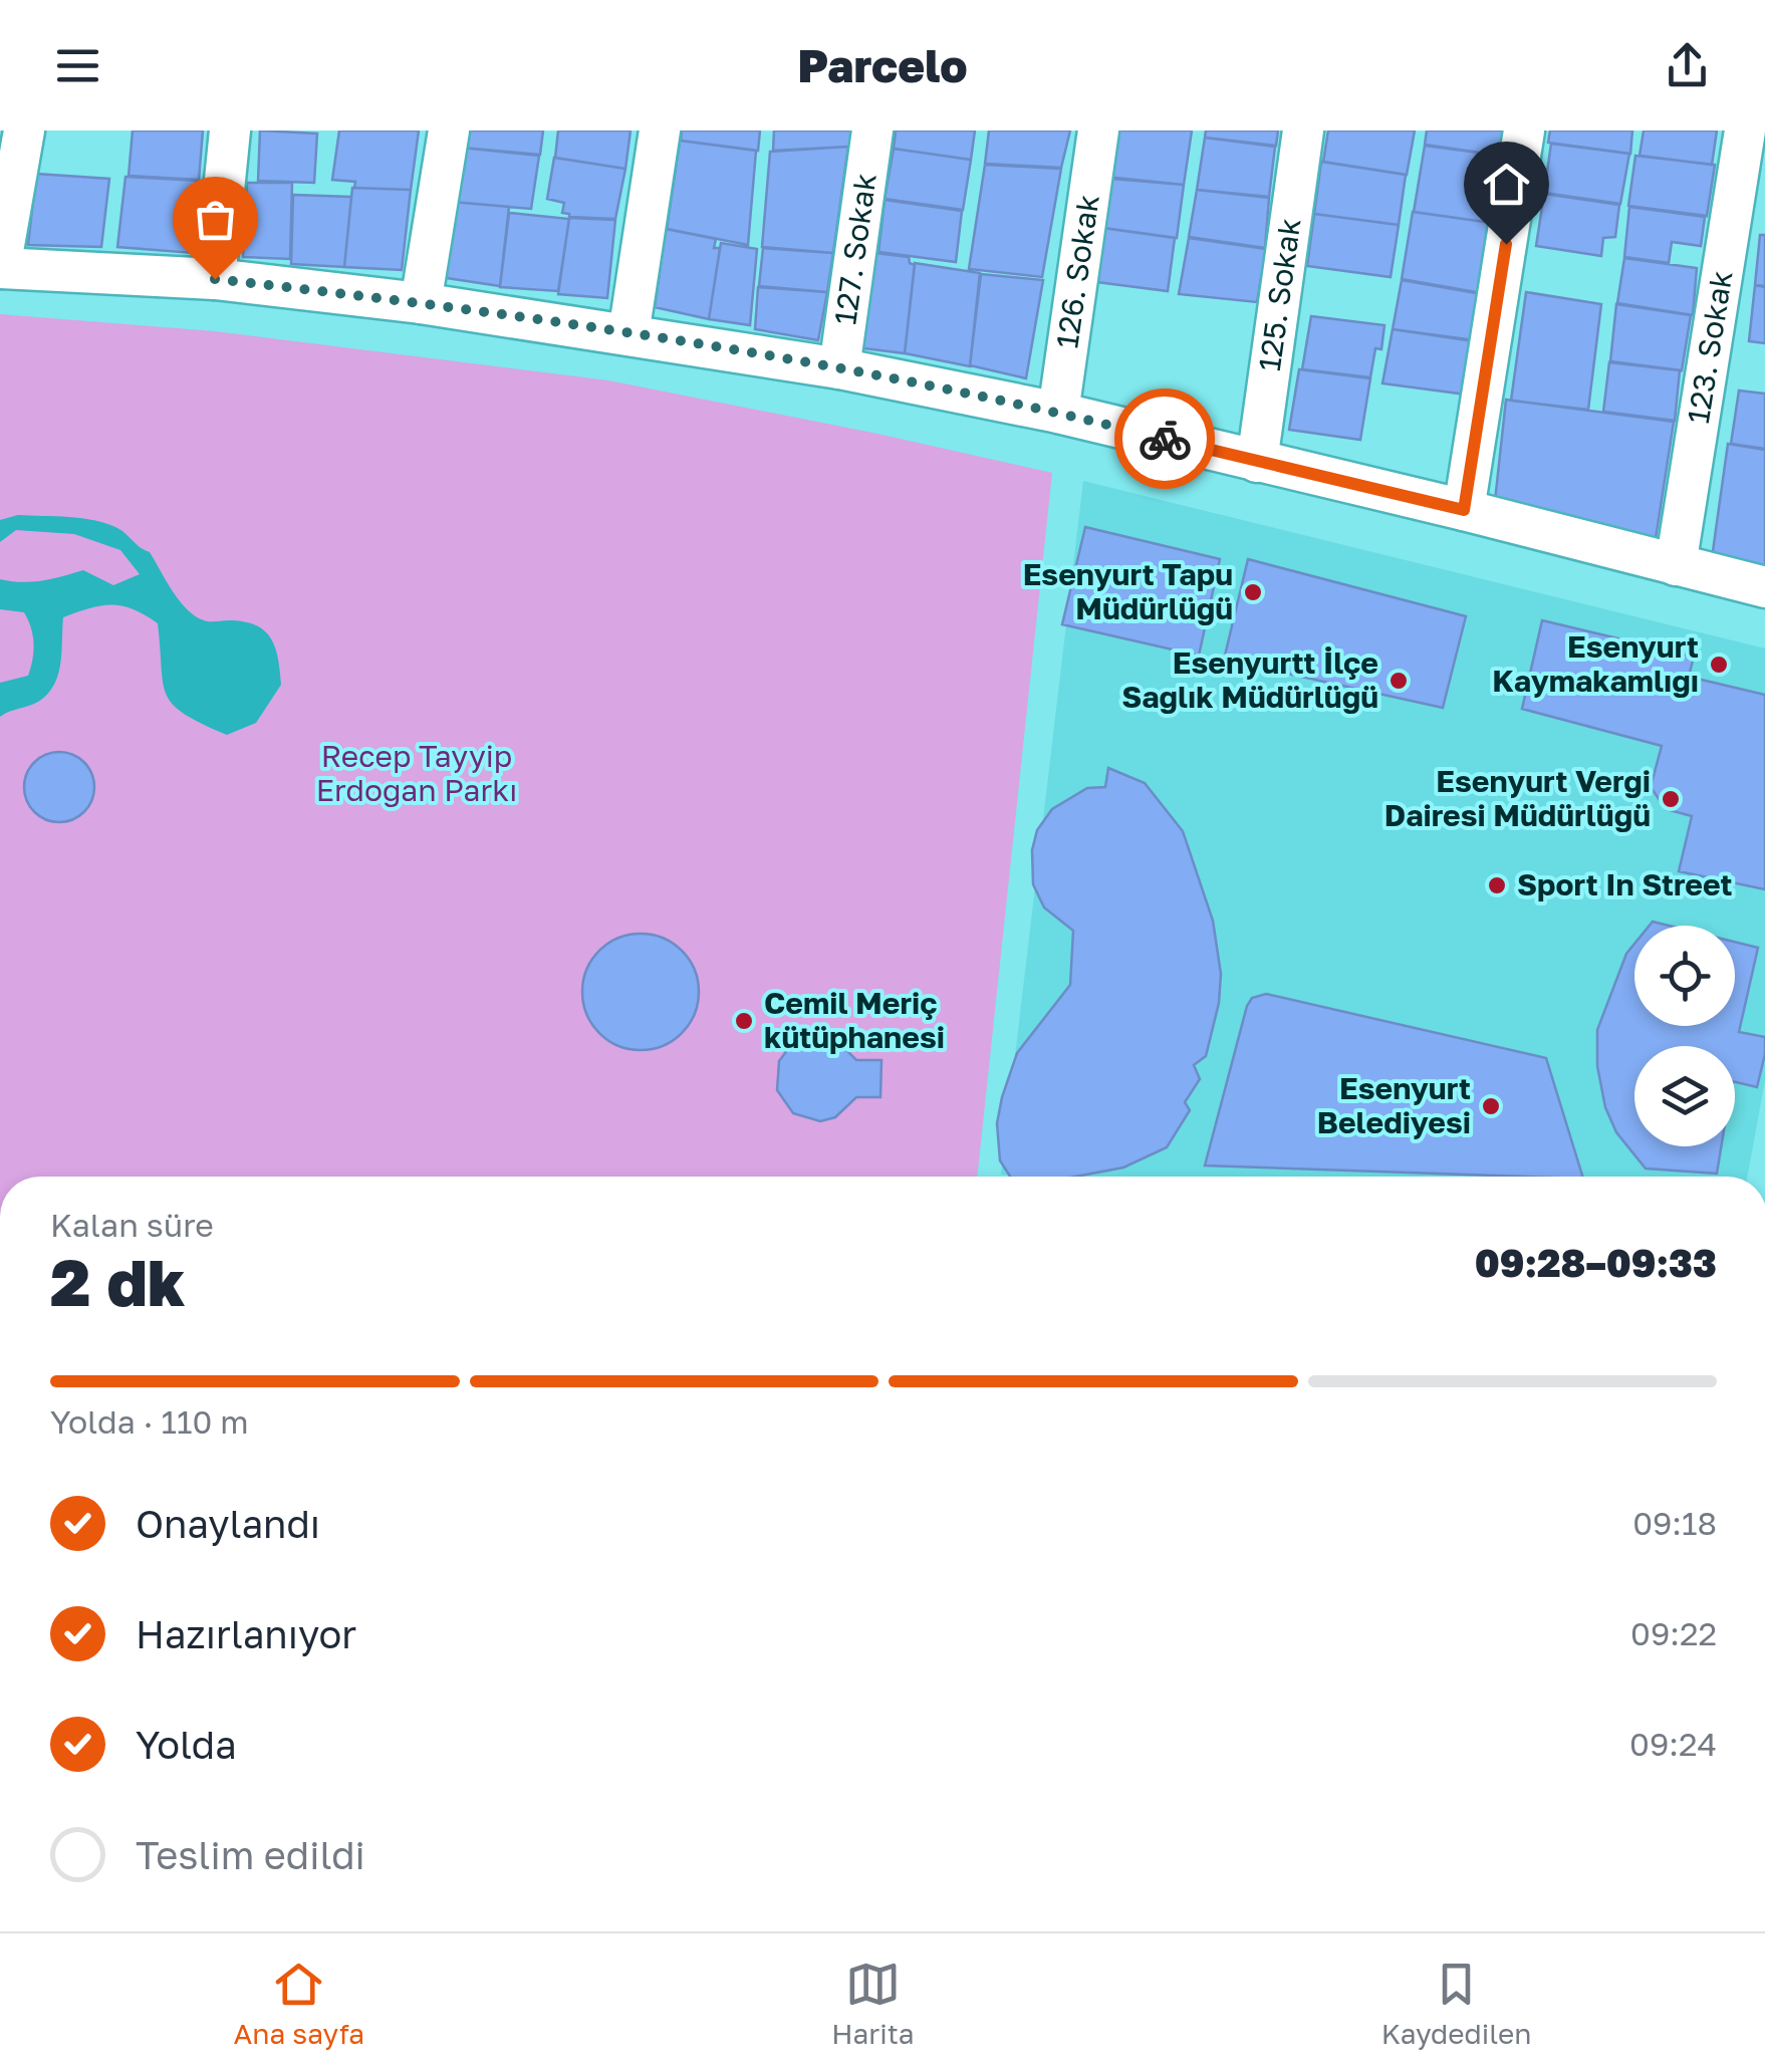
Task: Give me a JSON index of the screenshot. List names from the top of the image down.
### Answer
{
  "streets": {
    "street": [
      "127. Sokak",
      "126. Sokak",
      "125. Sokak",
      "123. Sokak"
    ]
  },
  "parks": ["Recep Tayyip Erdoğan Parkı"],
  "places": [
    "Esenyurt Tapu Müdürlüğü",
    "Esenyurt Kaymakamlığı",
    "Esenyurtt İlçe Sağlık Müdürlüğü",
    "Esenyurt Vergi Dairesi Müdürlüğü",
    "Sport In Street",
    "Cemil Meriç kütüphanesi",
    "Esenyurt Belediyesi"
  ],
  "page": {
    "header": "Parcelo",
    "heading": ["2 dk", "Kalan süre", "09:28–09:33"],
    "bar": "Yolda · 110 m",
    "list": [
      ["Onaylandı", "09:18"],
      ["Hazırlanıyor", "09:22"],
      ["Yolda", "09:24"],
      "Teslim edildi"
    ],
    "tabs": ["Ana sayfa", "Harita", "Kaydedilen"]
  }
}
